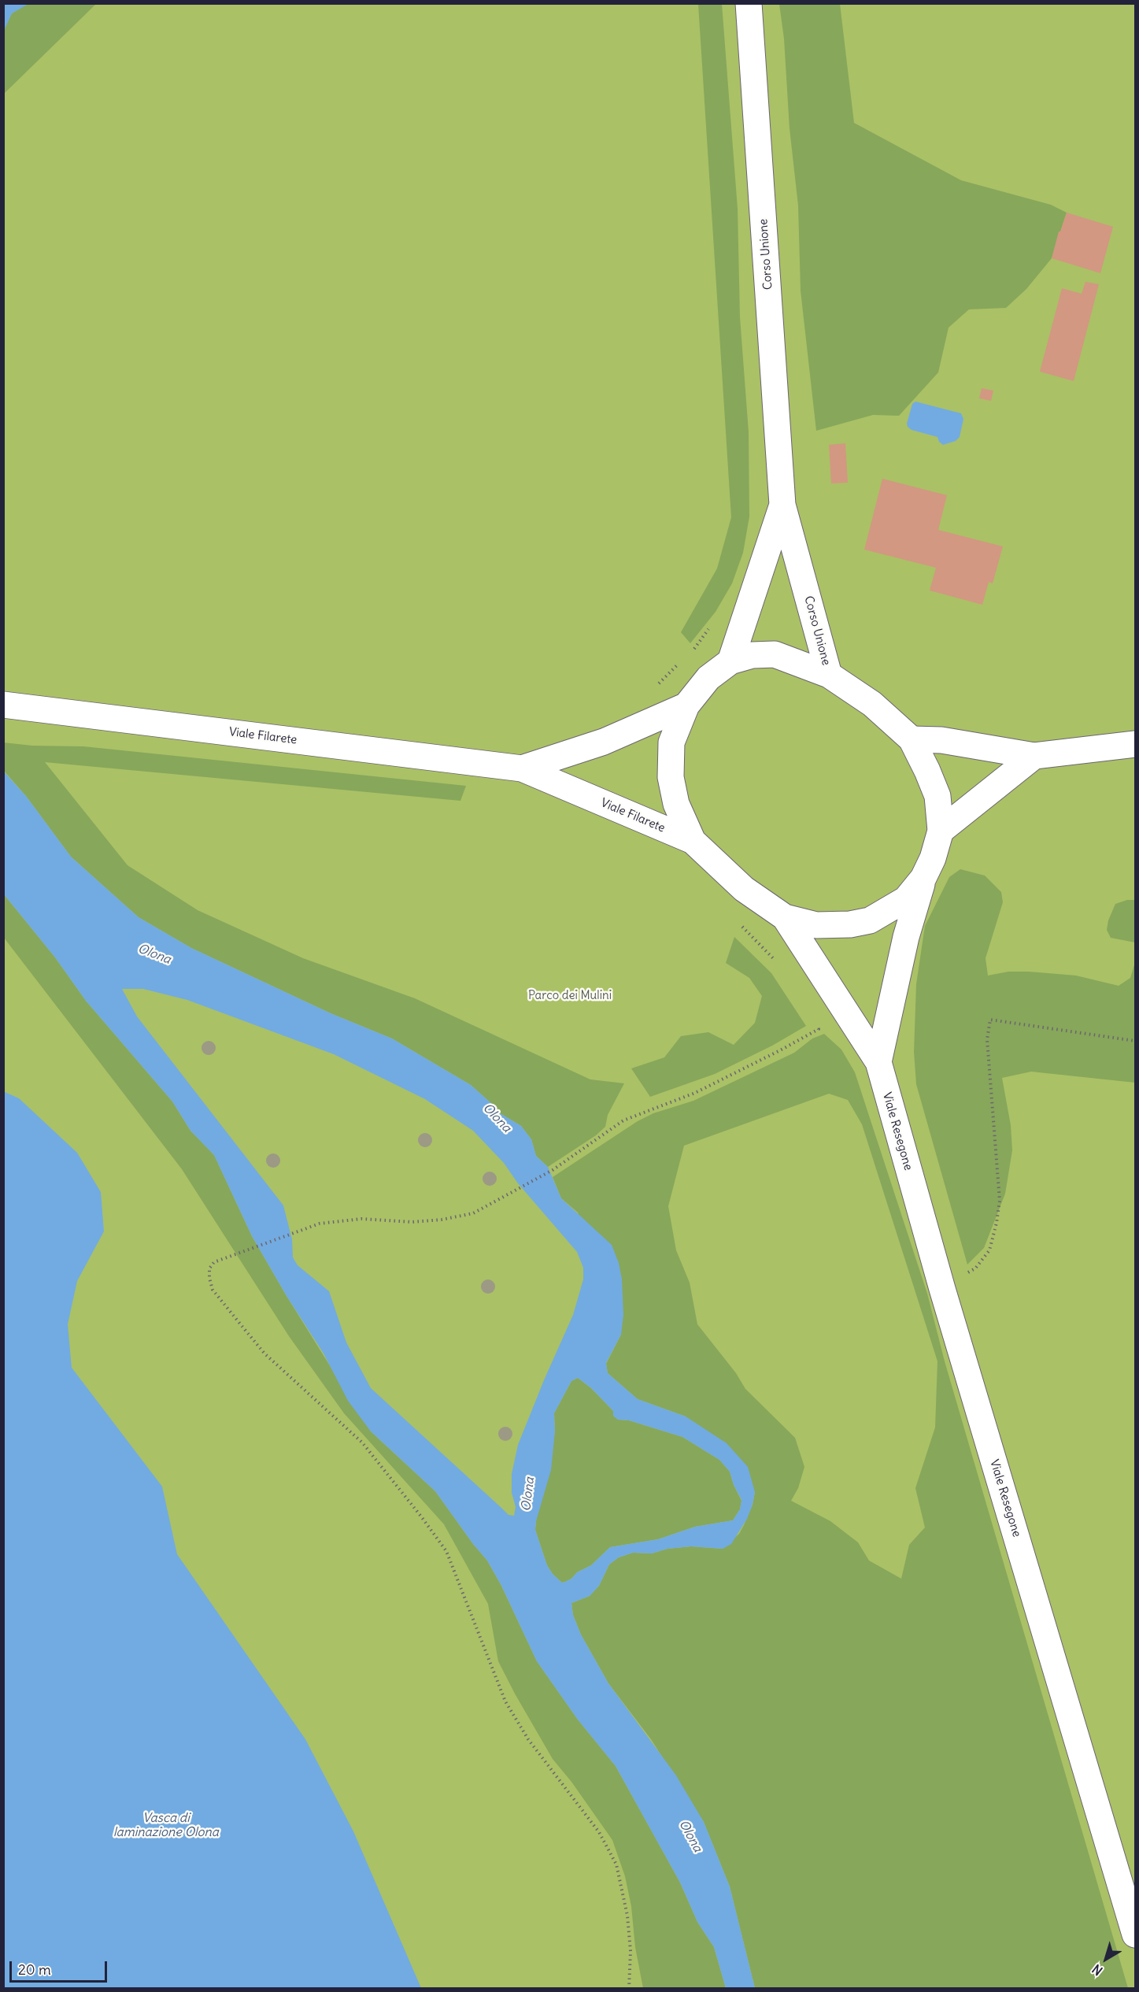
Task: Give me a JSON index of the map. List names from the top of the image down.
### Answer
{
  "streets": {
    "street": ["Corso Unione", "Viale Filarete", "Viale Resegone"]
  },
  "water": ["Olona", "Vasca di laminazione Olona"],
  "parks": ["Parco dei Mulini"],
  "scale_bar": "20 m",
  "north": "bottom left"
}
